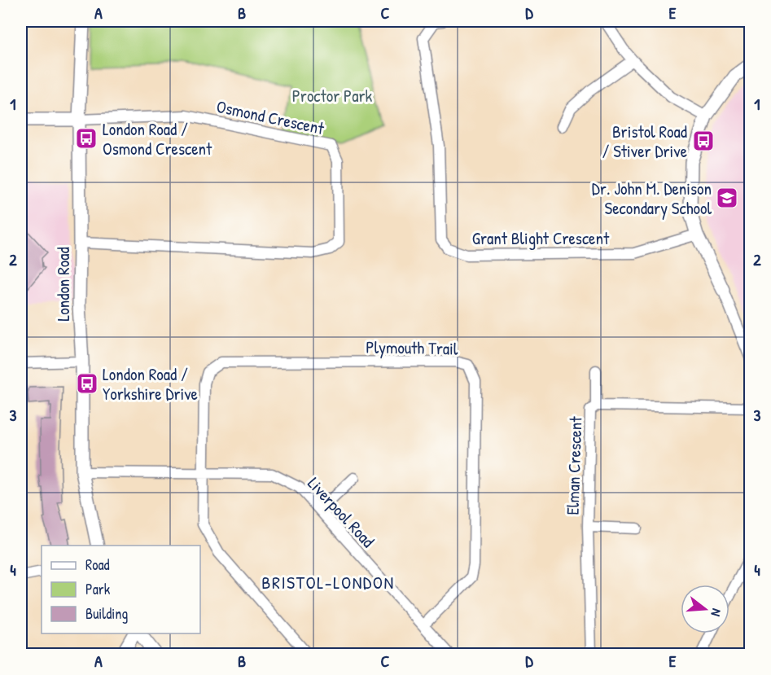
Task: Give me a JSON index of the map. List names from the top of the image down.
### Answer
{
  "streets": {
    "street": [
      "Osmond Crescent",
      "Grant Blight Crescent",
      "London Road",
      "Plymouth Trail",
      "Elman Crescent",
      "Liverpool Road"
    ]
  },
  "crossings": [
    ["Osmond Crescent", "London Road"],
    ["London Road", "Liverpool Road"],
    ["Plymouth Trail", "Liverpool Road"]
  ],
  "districts": ["BRISTOL-LONDON"],
  "parks": ["Proctor Park"],
  "places": {
    "bus stop": ["London Road / Osmond Crescent", "Bristol Road / Stiver Drive", "London Road / Yorkshire Drive"],
    "school or university": ["Dr. John M. Denison Secondary School"]
  },
  "legend": ["Road", "Park", "Building"],
  "north": "right",
  "grid": {
    "columns": [
      "A",
      "B",
      "C",
      "D",
      "E"
    ],
    "rows": [
      "1",
      "2",
      "3",
      "4"
    ]
  }
}
